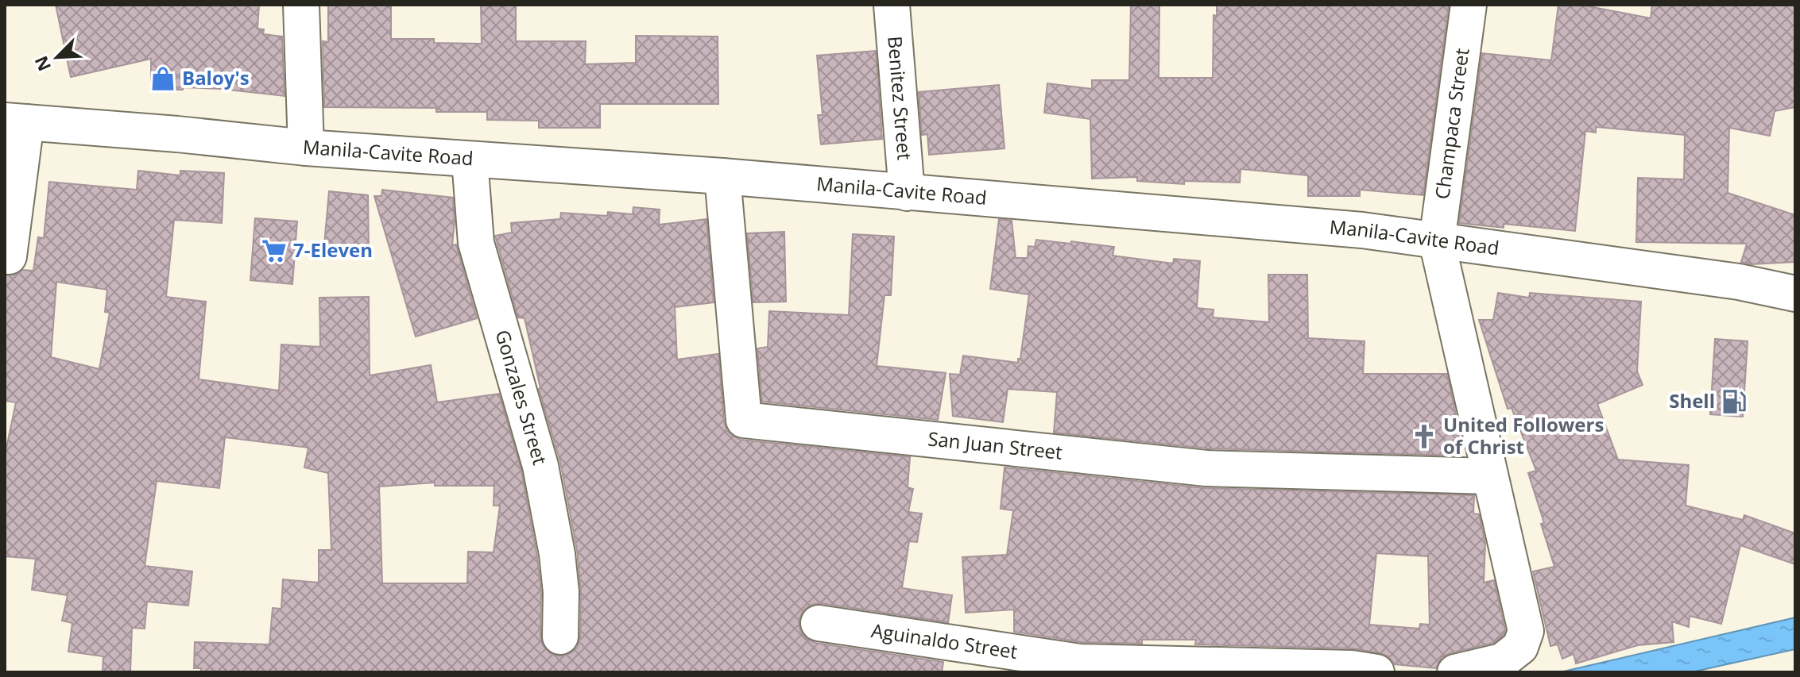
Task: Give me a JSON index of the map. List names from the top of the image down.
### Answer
{
  "streets": {
    "street": [
      "Benitez Street",
      "Champaca Street",
      "Manila-Cavite Road",
      "Gonzales Street",
      "San Juan Street",
      "Aguinaldo Street"
    ]
  },
  "crossings": [
    ["Benitez Street", "Manila-Cavite Road"],
    ["Champaca Street", "Manila-Cavite Road"],
    ["Manila-Cavite Road", "Gonzales Street"],
    ["Manila-Cavite Road", "San Juan Street"]
  ],
  "places": {
    "shop": ["Baloy's"],
    "supermarket": ["7-Eleven"],
    "fuel station": ["Shell"],
    "church": ["United Followers of Christ"]
  },
  "north": "bottom left"
}
